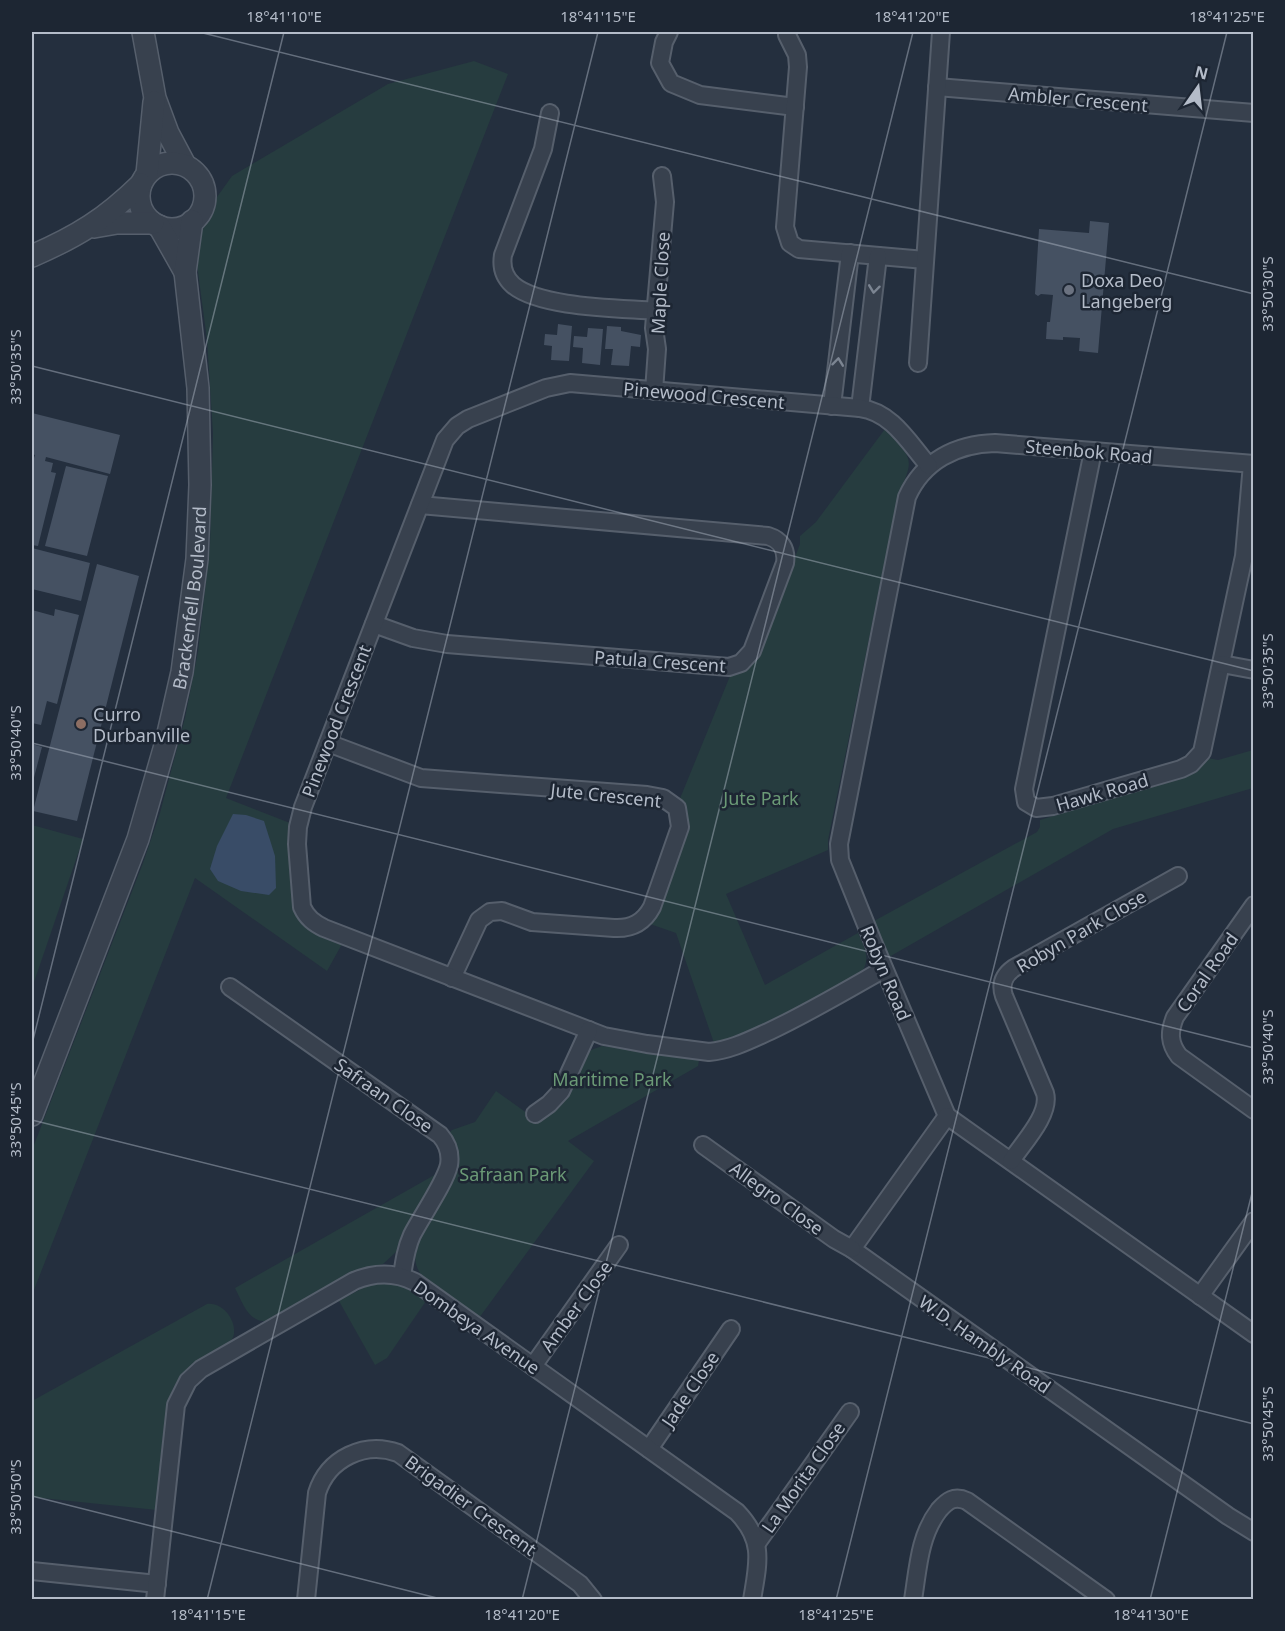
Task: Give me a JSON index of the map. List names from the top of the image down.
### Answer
{
  "streets": {
    "street": [
      "Ambler Crescent",
      "Maple Close",
      "Pinewood Crescent",
      "Steenbok Road",
      "Brackenfell Boulevard",
      "Patula Crescent",
      "Hawk Road",
      "Jute Crescent",
      "Robyn Park Close",
      "Coral Road",
      "Robyn Road",
      "Safraan Close",
      "Allegro Close",
      "Amber Close",
      "Dombeya Avenue",
      "W.D. Hambly Road",
      "Jade Close",
      "La Morita Close",
      "Brigadier Crescent"
    ]
  },
  "crossings": [
    ["Maple Close", "Pinewood Crescent"],
    ["Pinewood Crescent", "Steenbok Road"],
    ["Pinewood Crescent", "Patula Crescent"],
    ["Pinewood Crescent", "Jute Crescent"],
    ["Pinewood Crescent", "Robyn Road"],
    ["Steenbok Road", "Hawk Road"],
    ["Steenbok Road", "Robyn Road"],
    ["Safraan Close", "Dombeya Avenue"],
    ["Allegro Close", "W.D. Hambly Road"],
    ["Amber Close", "Dombeya Avenue"],
    ["Dombeya Avenue", "Jade Close"],
    ["Dombeya Avenue", "La Morita Close"]
  ],
  "parks": ["Jute Park", "Maritime Park", "Safraan Park"],
  "places": ["Doxa Deo Langeberg", "Curro Durbanville"],
  "north": "top",
  "coordinates": [
    "18°41'10\"E",
    "18°41'15\"E",
    "18°41'20\"E",
    "18°41'25\"E",
    "33°50'30\"S",
    "33°50'35\"S",
    "33°50'40\"S",
    "33°50'45\"S",
    "33°50'50\"S",
    "18°41'30\"E"
  ]
}
